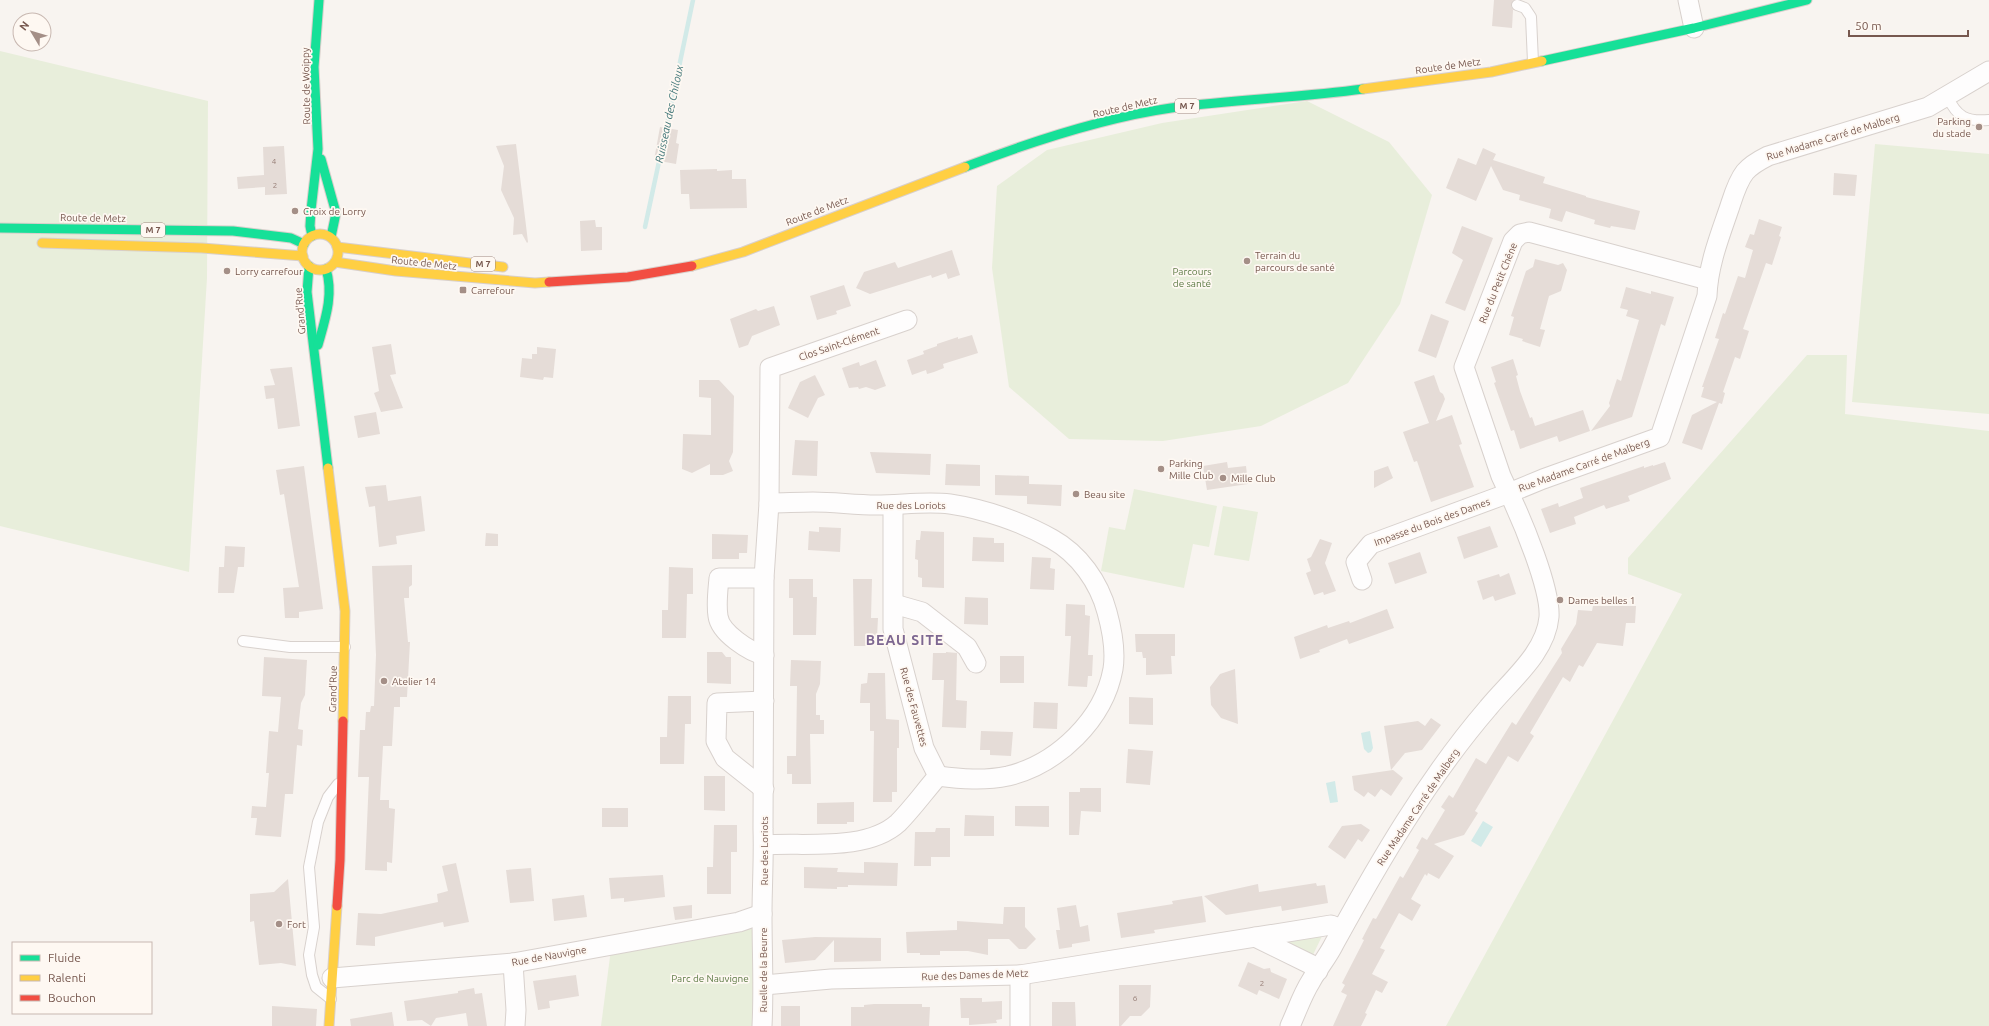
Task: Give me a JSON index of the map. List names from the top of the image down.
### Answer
{
  "streets": {
    "main road": [
      "Route de Metz",
      "Route de Woippy",
      "M 7",
      "Grand'Rue"
    ],
    "street": [
      "Rue Madame Carré de Malberg",
      "Rue du Petit Chêne",
      "Clos Saint-Clément",
      "Rue des Loriots",
      "Impasse du Bois des Dames",
      "Rue des Fauvettes",
      "Rue de Nauvigne",
      "Ruelle de la Beurre",
      "Rue des Dames de Metz"
    ]
  },
  "crossings": [
    ["Route de Metz", "Route de Woippy"],
    ["Route de Metz", "M 7"],
    ["Route de Metz", "Grand'Rue"],
    ["Route de Woippy", "M 7"],
    ["Route de Woippy", "Grand'Rue"],
    ["M 7", "Grand'Rue"],
    ["Rue Madame Carré de Malberg", "Rue du Petit Chêne"],
    ["Rue Madame Carré de Malberg", "Impasse du Bois des Dames"],
    ["Rue Madame Carré de Malberg", "Rue des Dames de Metz"],
    ["Rue du Petit Chêne", "Impasse du Bois des Dames"],
    ["Grand'Rue", "Rue de Nauvigne"],
    ["Clos Saint-Clément", "Rue des Loriots"],
    ["Rue des Loriots", "Rue des Fauvettes"],
    ["Rue des Loriots", "Rue de Nauvigne"],
    ["Rue des Loriots", "Ruelle de la Beurre"],
    ["Rue de Nauvigne", "Ruelle de la Beurre"],
    ["Ruelle de la Beurre", "Rue des Dames de Metz"]
  ],
  "districts": ["BEAU SITE"],
  "water": ["Ruisseau des Chiloux"],
  "parks": ["Parcours de santé", "Parc de Nauvigne"],
  "places": {
    "other": [
      "Parking du stade",
      "Croix de Lorry",
      "Terrain du parcours de santé",
      "Lorry carrefour",
      "Parking Mille Club",
      "Mille Club",
      "Beau site",
      "Dames belles 1",
      "Atelier 14",
      "Fort"
    ],
    "transit": ["Carrefour"]
  },
  "house_numbers": [
    "4",
    "2",
    "2",
    "6"
  ],
  "legend": ["Fluide", "Ralenti", "Bouchon"],
  "scale_bar": "50 m",
  "north": "top left"
}
